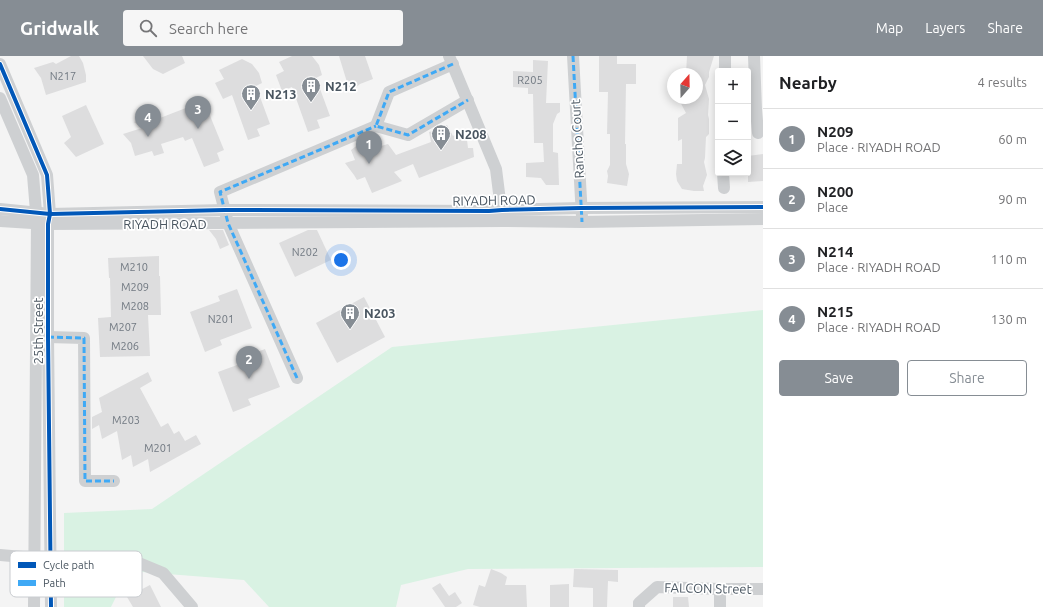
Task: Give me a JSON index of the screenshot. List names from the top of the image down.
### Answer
{
  "streets": {
    "street": [
      "Rancho Court",
      "RIYADH ROAD",
      "25th Street",
      "FALCON Street"
    ]
  },
  "crossings": [
    ["Rancho Court", "RIYADH ROAD"],
    ["RIYADH ROAD", "25th Street"]
  ],
  "places": {
    "building": [
      "N212",
      "N213",
      "N208",
      "N203"
    ]
  },
  "house_numbers": [
    "N217",
    "R205",
    "N202",
    "M210",
    "M209",
    "M208",
    "N201",
    "M207",
    "M206",
    "M203",
    "M201"
  ],
  "legend": ["Cycle path", "Path"],
  "north": "top",
  "page": {
    "header": "Gridwalk",
    "search": "Search here",
    "nav": ["Map", "Layers", "Share"],
    "heading": ["Nearby", "4 results"],
    "map_buttons": ["+", "−"],
    "pins": [
      "3",
      "4",
      "1",
      "2"
    ],
    "list": [
      {
        "mark": "1",
        "name": "N209",
        "note": "Place · RIYADH ROAD",
        "value": "60 m"
      },
      {
        "mark": "2",
        "name": "N200",
        "note": "Place",
        "value": "90 m"
      },
      {
        "mark": "3",
        "name": "N214",
        "note": "Place · RIYADH ROAD",
        "value": "110 m"
      },
      {
        "mark": "4",
        "name": "N215",
        "note": "Place · RIYADH ROAD",
        "value": "130 m"
      }
    ],
    "buttons": ["Save", "Share"]
  }
}
